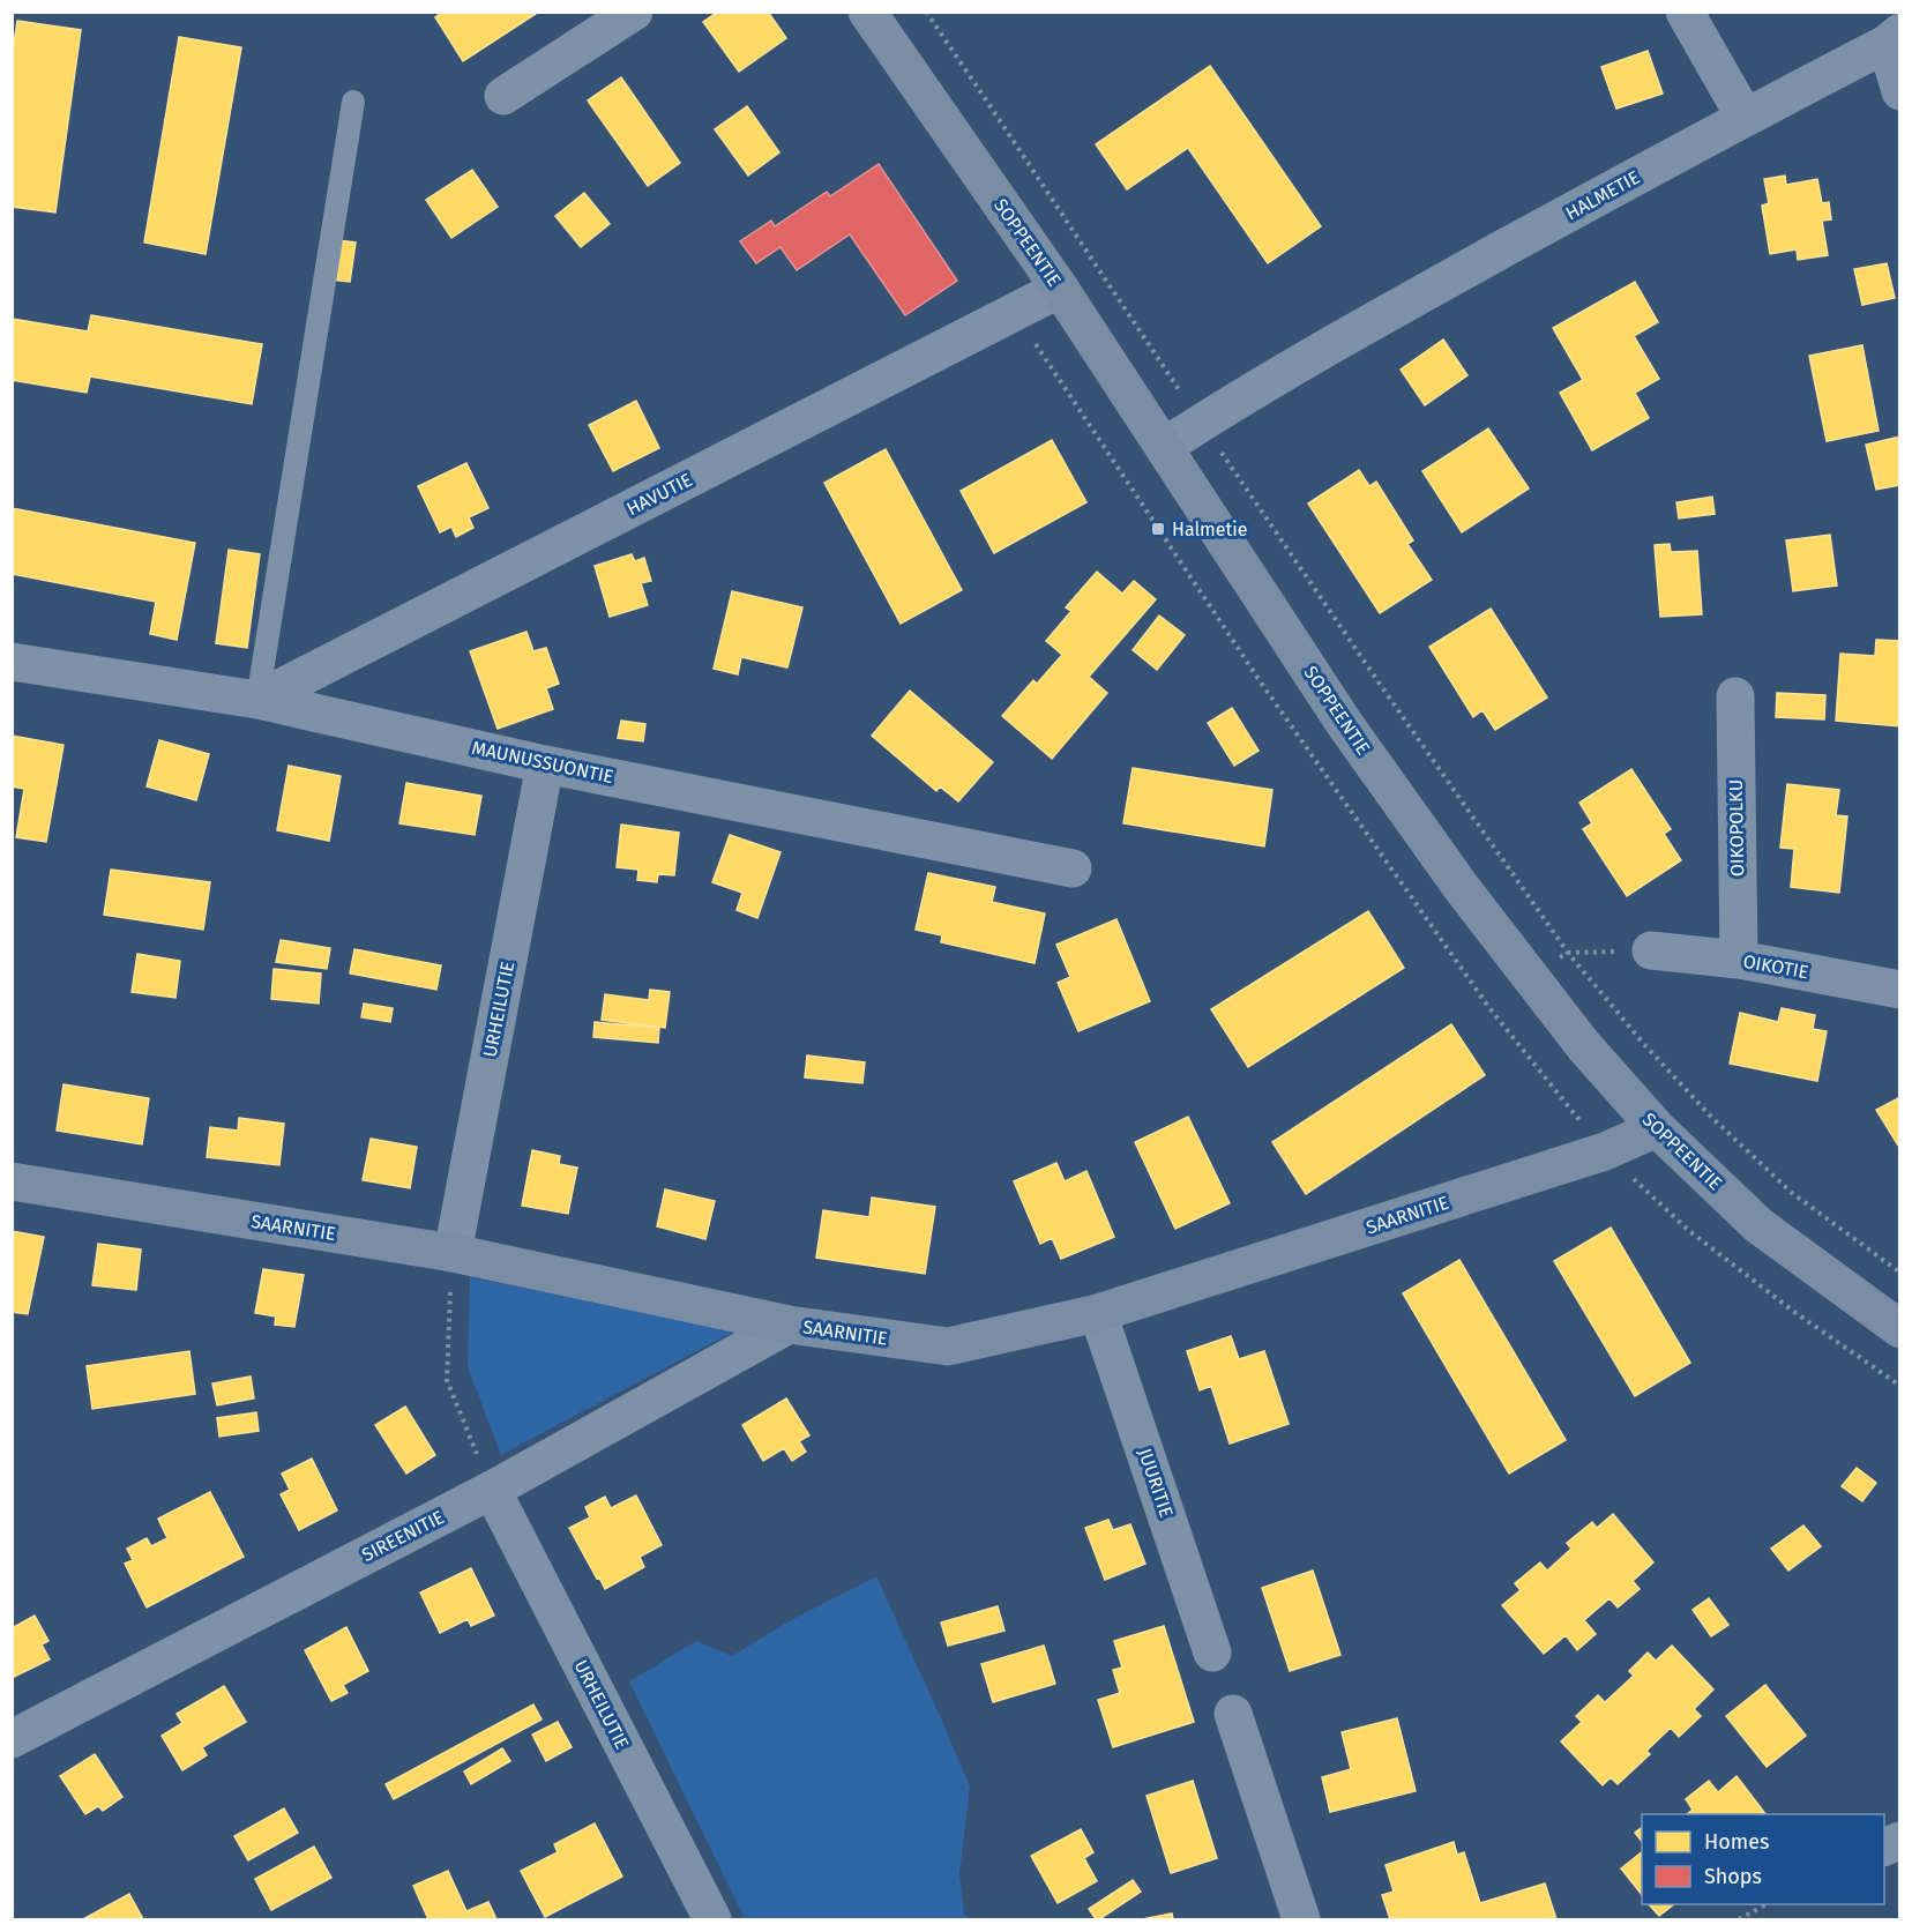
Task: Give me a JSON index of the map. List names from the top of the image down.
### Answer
{
  "streets": {
    "street": [
      "HALMETIE",
      "SOPPEENTIE",
      "HAVUTIE",
      "MAUNUSSUONTIE",
      "OIKOPOLKU",
      "OIKOTIE",
      "URHEILUTIE",
      "SAARNITIE",
      "JUURITIE",
      "SIREENITIE"
    ]
  },
  "crossings": [
    ["HALMETIE", "SOPPEENTIE"],
    ["SOPPEENTIE", "HAVUTIE"],
    ["SOPPEENTIE", "SAARNITIE"],
    ["HAVUTIE", "MAUNUSSUONTIE"],
    ["MAUNUSSUONTIE", "URHEILUTIE"],
    ["OIKOPOLKU", "OIKOTIE"],
    ["URHEILUTIE", "SAARNITIE"],
    ["URHEILUTIE", "SIREENITIE"],
    ["SAARNITIE", "JUURITIE"],
    ["SAARNITIE", "SIREENITIE"]
  ],
  "places": {
    "transit": ["Halmetie"]
  },
  "legend": ["Homes", "Shops"]
}
